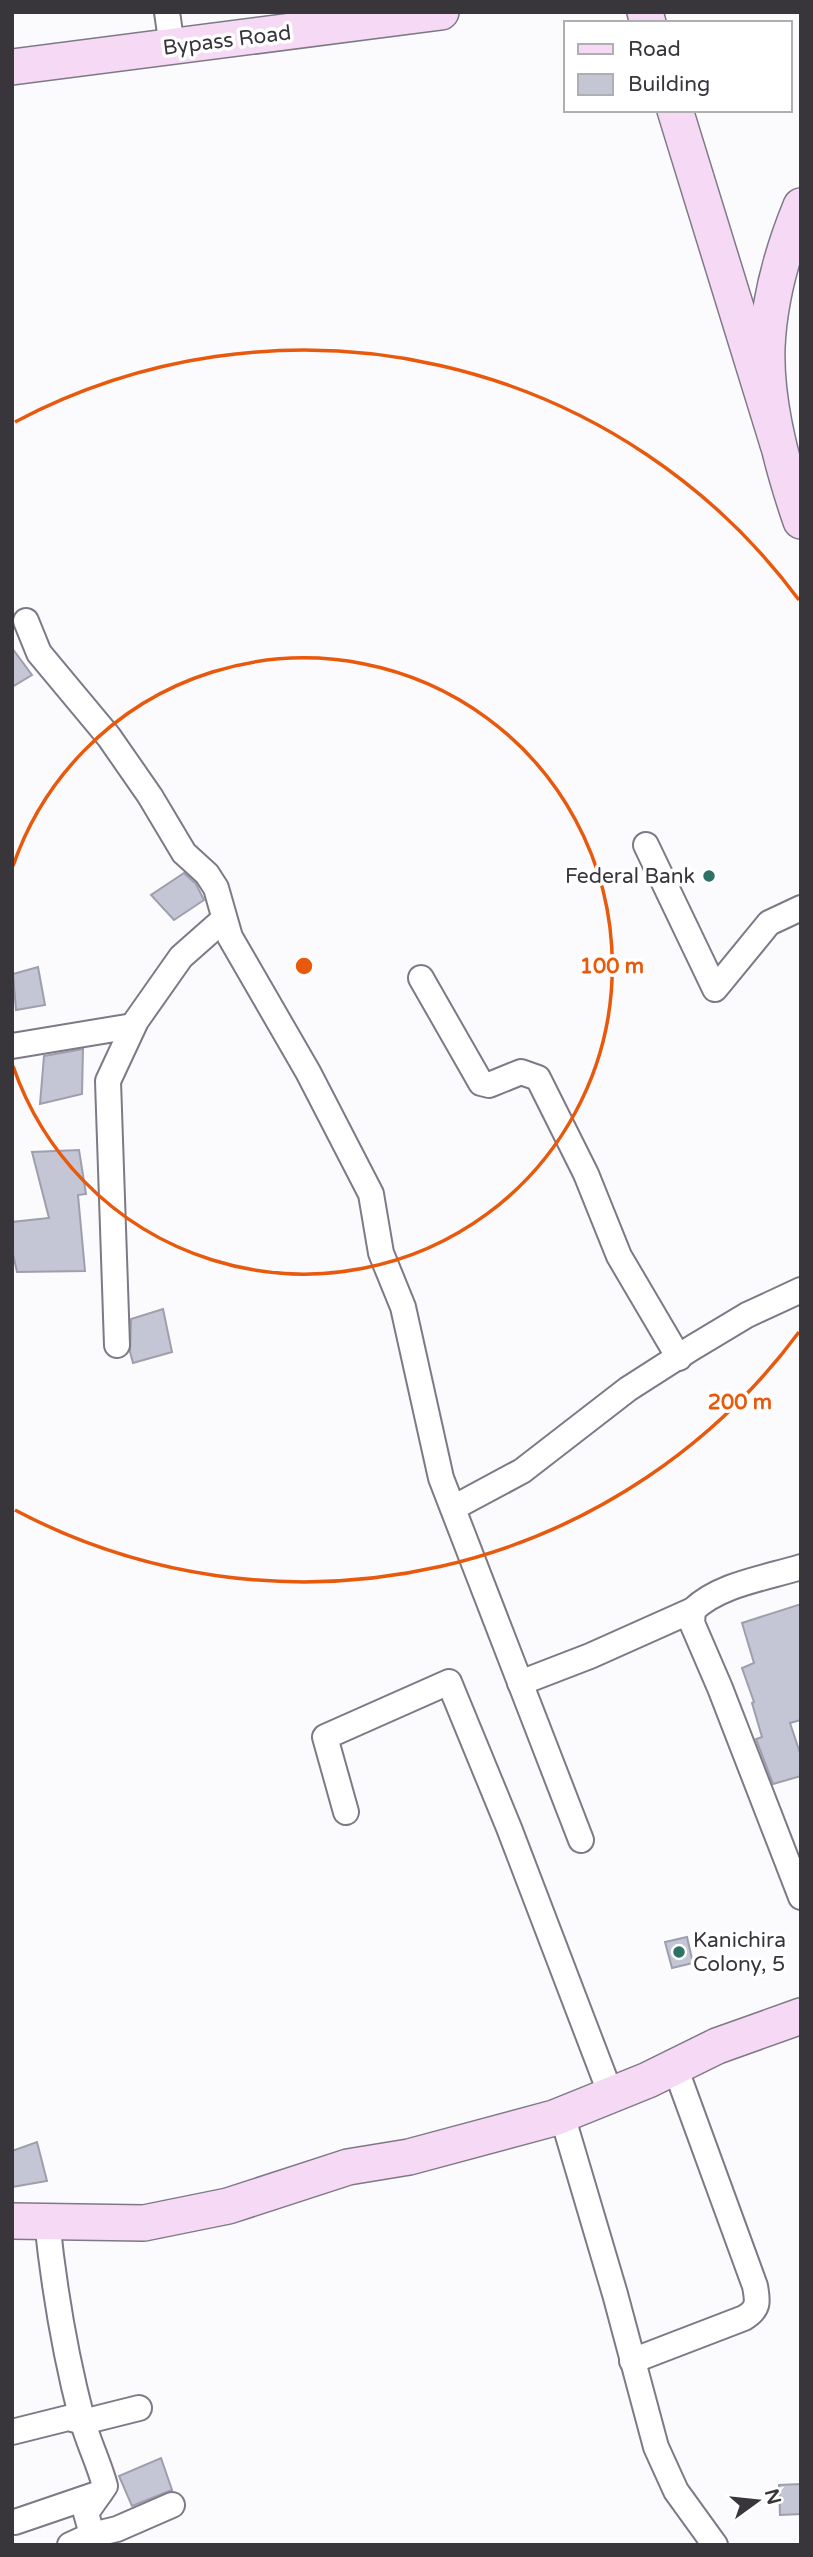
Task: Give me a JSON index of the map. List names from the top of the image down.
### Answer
{
  "streets": {
    "main road": ["Bypass Road"]
  },
  "places": ["Federal Bank", "Kanichira Colony, 5"],
  "legend": ["Road", "Building"],
  "north": "right",
  "rings": ["100 m", "200 m"]
}
